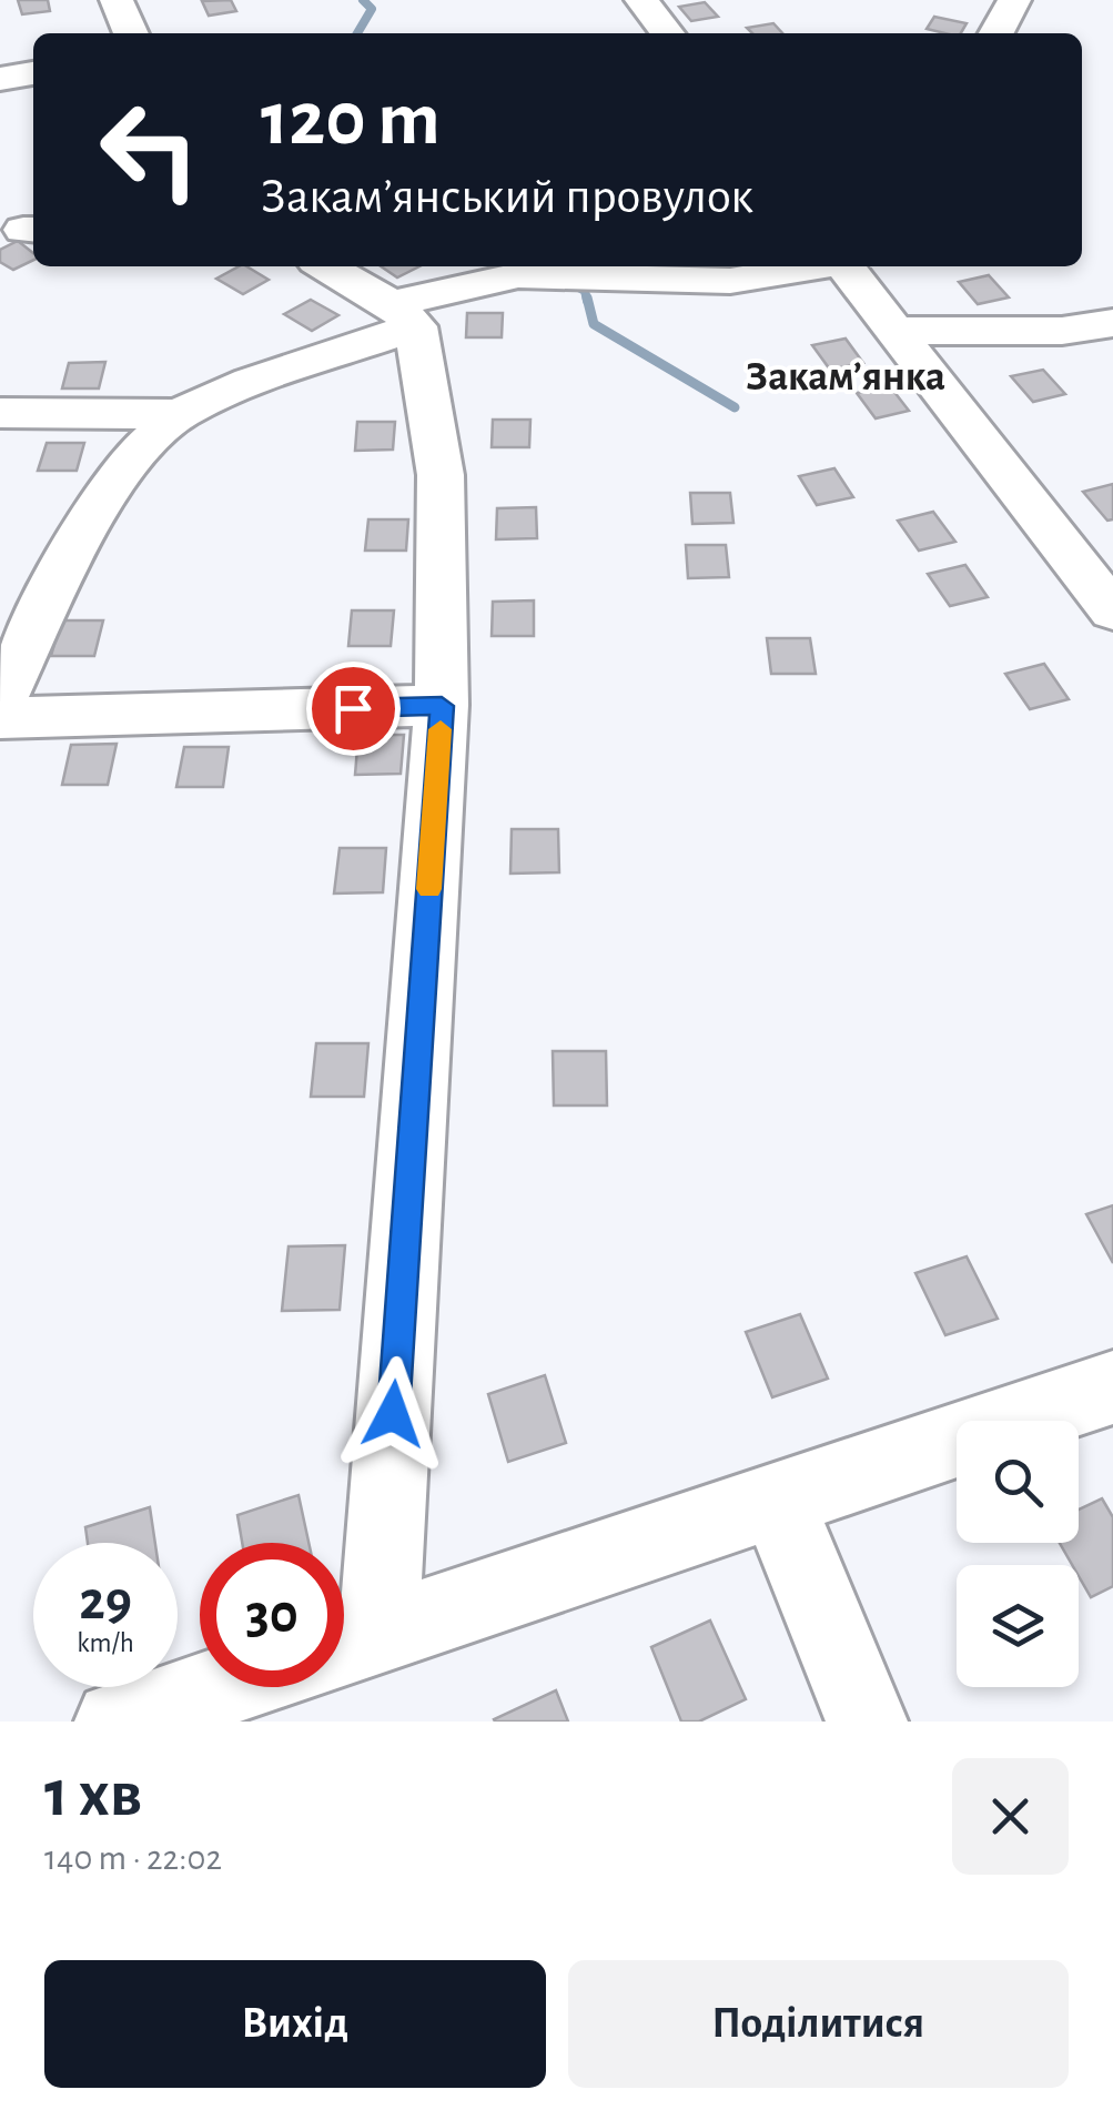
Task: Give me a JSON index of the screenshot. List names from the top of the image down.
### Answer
{
  "districts": ["Закам’янка"],
  "page": {
    "turn": ["120 m", "Закамʼянський провулок"],
    "speed": "29 km/h",
    "limit": "30",
    "heading": ["1 хв", "140 m · 22:02"],
    "buttons": ["Вихід", "Поділитися"]
  }
}
